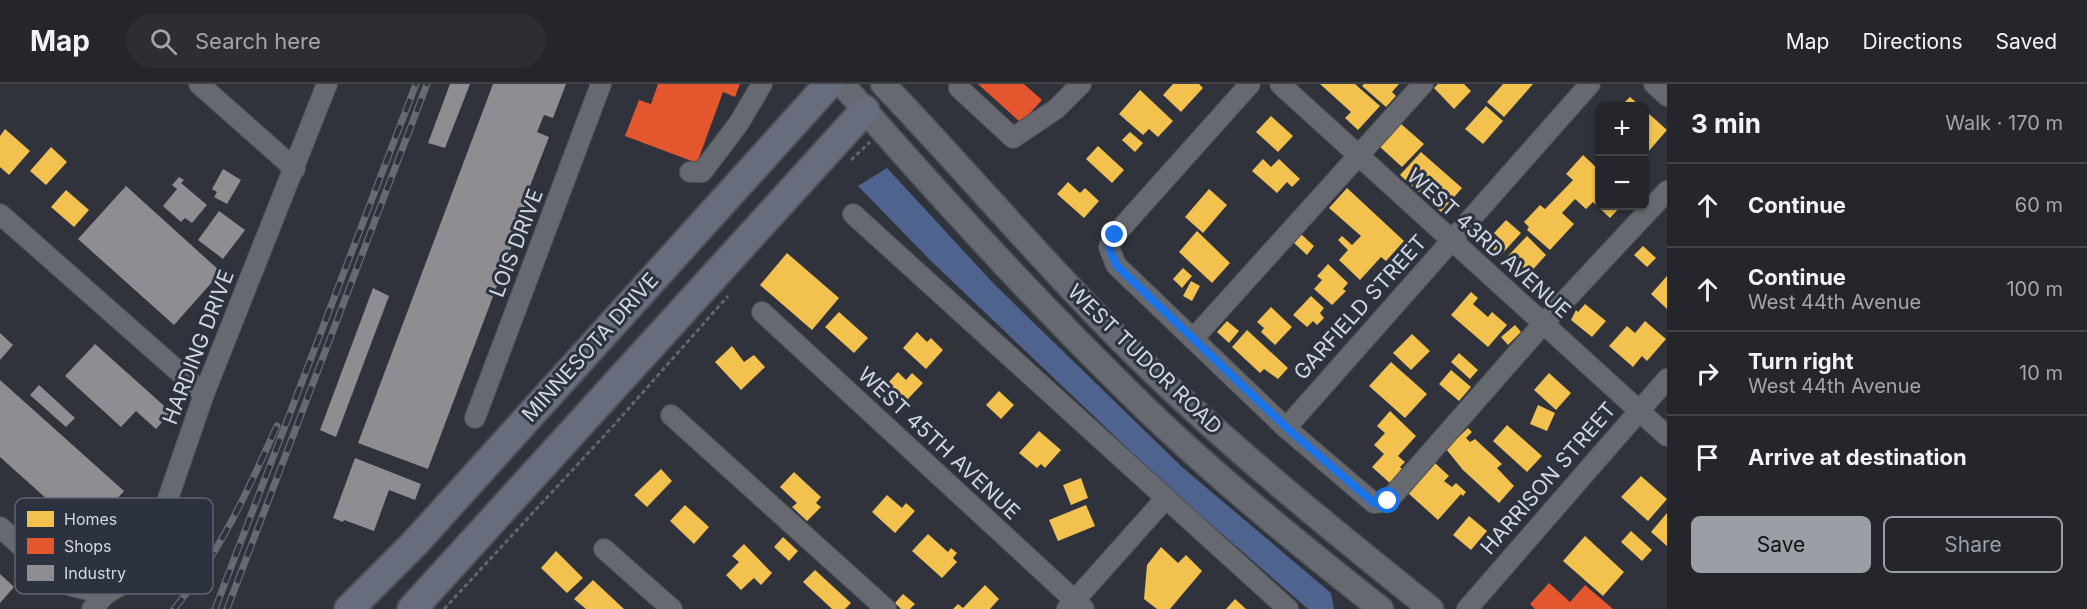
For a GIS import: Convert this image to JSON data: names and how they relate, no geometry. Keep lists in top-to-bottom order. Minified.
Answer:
{"streets":{"highway":["MINNESOTA DRIVE"],"main road":["WEST TUDOR ROAD"],"street":["LOIS DRIVE","WEST 43RD AVENUE","GARFIELD STREET","HARDING DRIVE","WEST 45TH AVENUE","HARRISON STREET"]},"crossings":[["WEST 43RD AVENUE","GARFIELD STREET"],["WEST 43RD AVENUE","HARRISON STREET"],["MINNESOTA DRIVE","WEST TUDOR ROAD"]],"legend":["Homes","Shops","Industry"],"page":{"header":"Map","search":"Search here","nav":["Map","Directions","Saved"],"heading":["3 min","Walk · 170 m"],"map_buttons":["+","−"],"list":[["Continue","60 m"],["Continue","West 44th Avenue","100 m"],["Turn right","West 44th Avenue","10 m"],"Arrive at destination"],"buttons":["Save","Share"]}}
